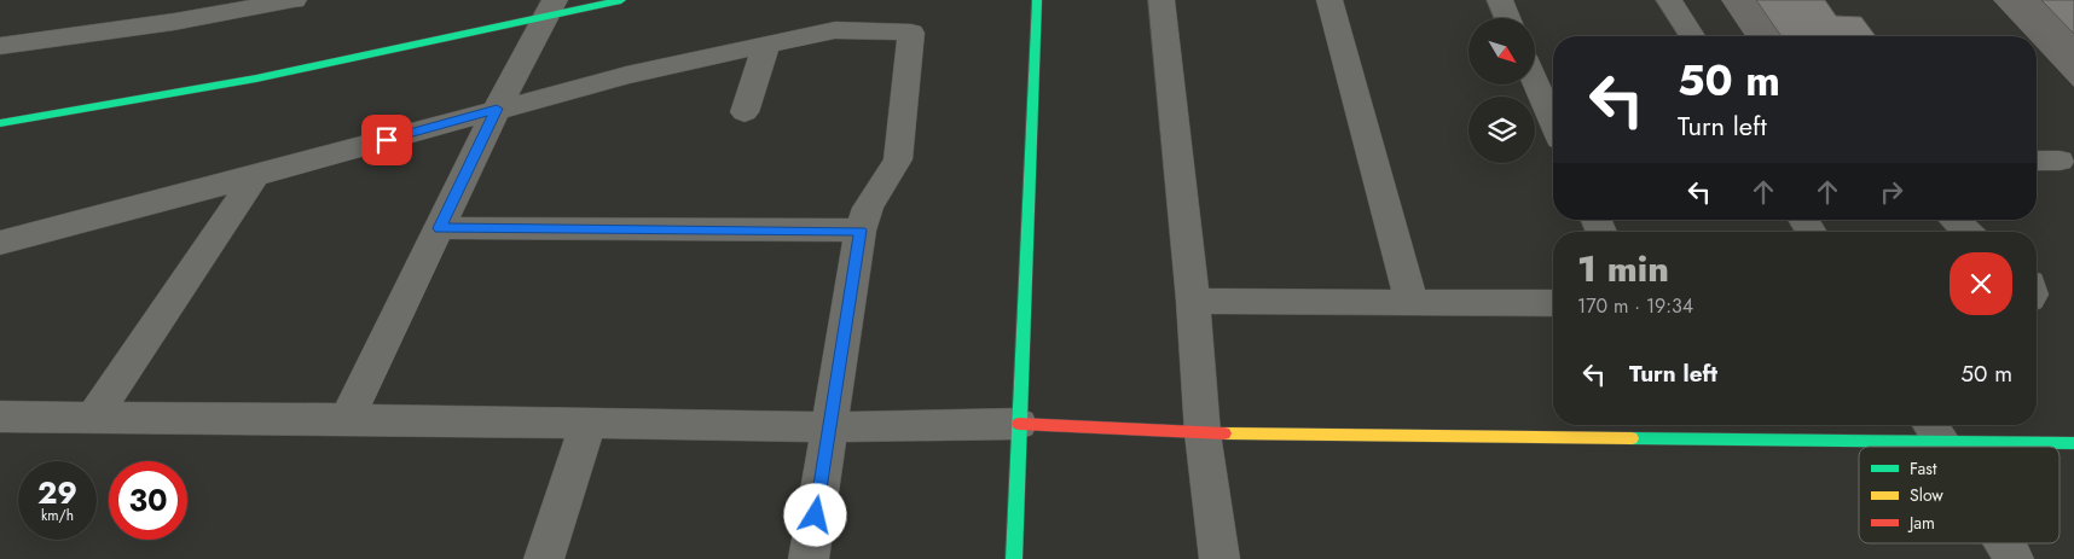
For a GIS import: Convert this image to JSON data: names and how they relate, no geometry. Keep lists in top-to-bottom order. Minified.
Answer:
{"legend":["Fast","Slow","Jam"],"north":"bottom right","page":{"turn":["50 m","Turn left"],"heading":["1 min","170 m · 19:34"],"list":[{"name":"Turn left","value":"50 m"}],"speed":"29 km/h","limit":"30"}}
